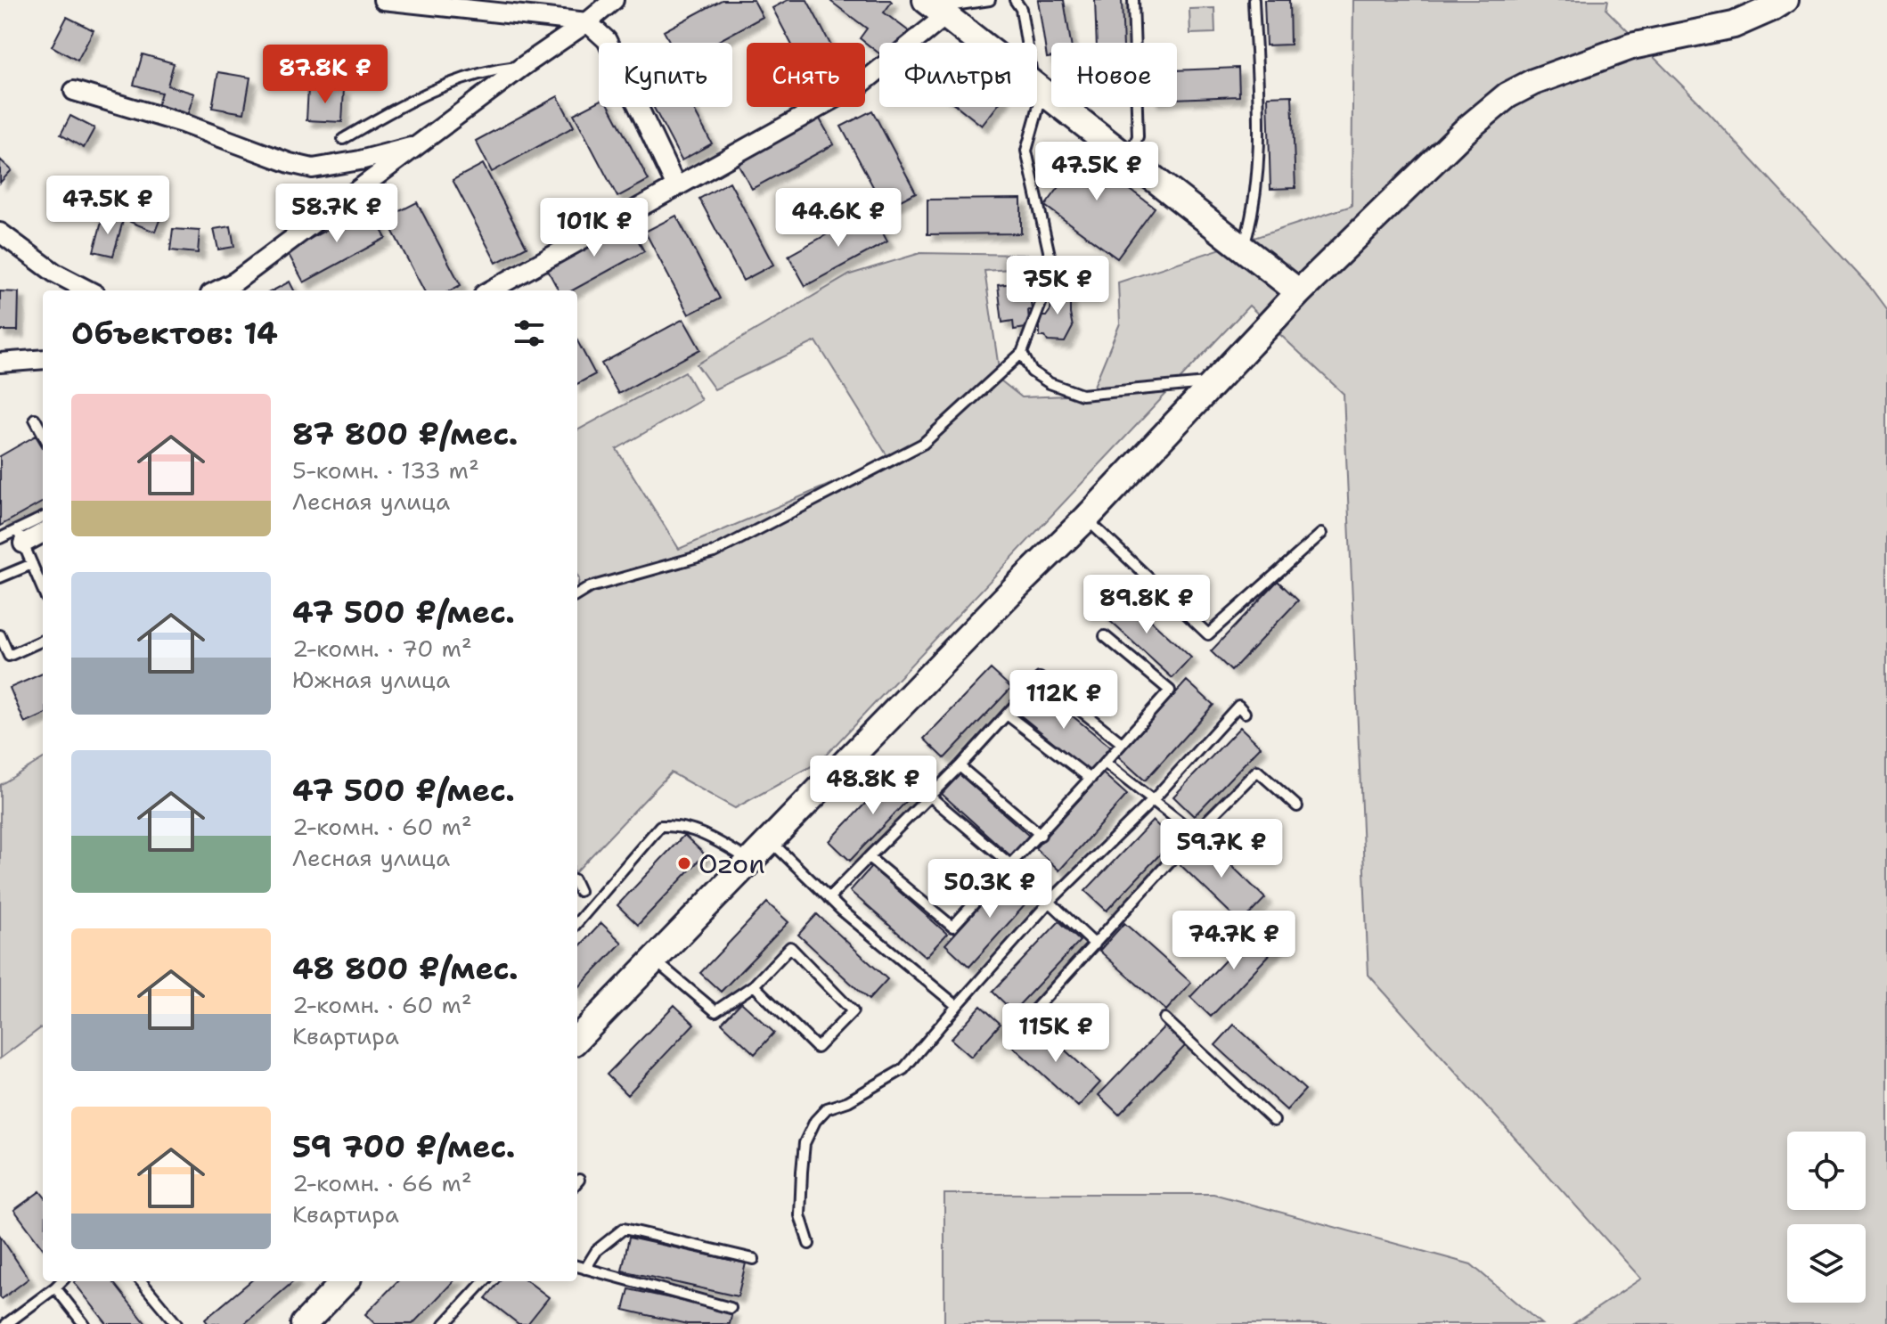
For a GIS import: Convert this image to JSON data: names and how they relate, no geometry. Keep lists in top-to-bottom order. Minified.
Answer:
{"places":["Ozon"],"page":{"chip":["Купить","Снять","Фильтры","Новое"],"price":["87.8K ₽","47.5K ₽","47.5K ₽","58.7K ₽","44.6K ₽","101K ₽","75K ₽","89.8K ₽","112K ₽","48.8K ₽","59.7K ₽","50.3K ₽","74.7K ₽","115K ₽"],"heading":"Объектов: 14","list":[{"name":"87 800 ₽/мес.","note":"5-комн. · 133 m² · Лесная улица"},{"name":"47 500 ₽/мес.","note":"2-комн. · 70 m² · Южная улица"},{"name":"47 500 ₽/мес.","note":"2-комн. · 60 m² · Лесная улица"},{"name":"48 800 ₽/мес.","note":"2-комн. · 60 m² · Квартира"},{"name":"59 700 ₽/мес.","note":"2-комн. · 66 m² · Квартира"}]}}
